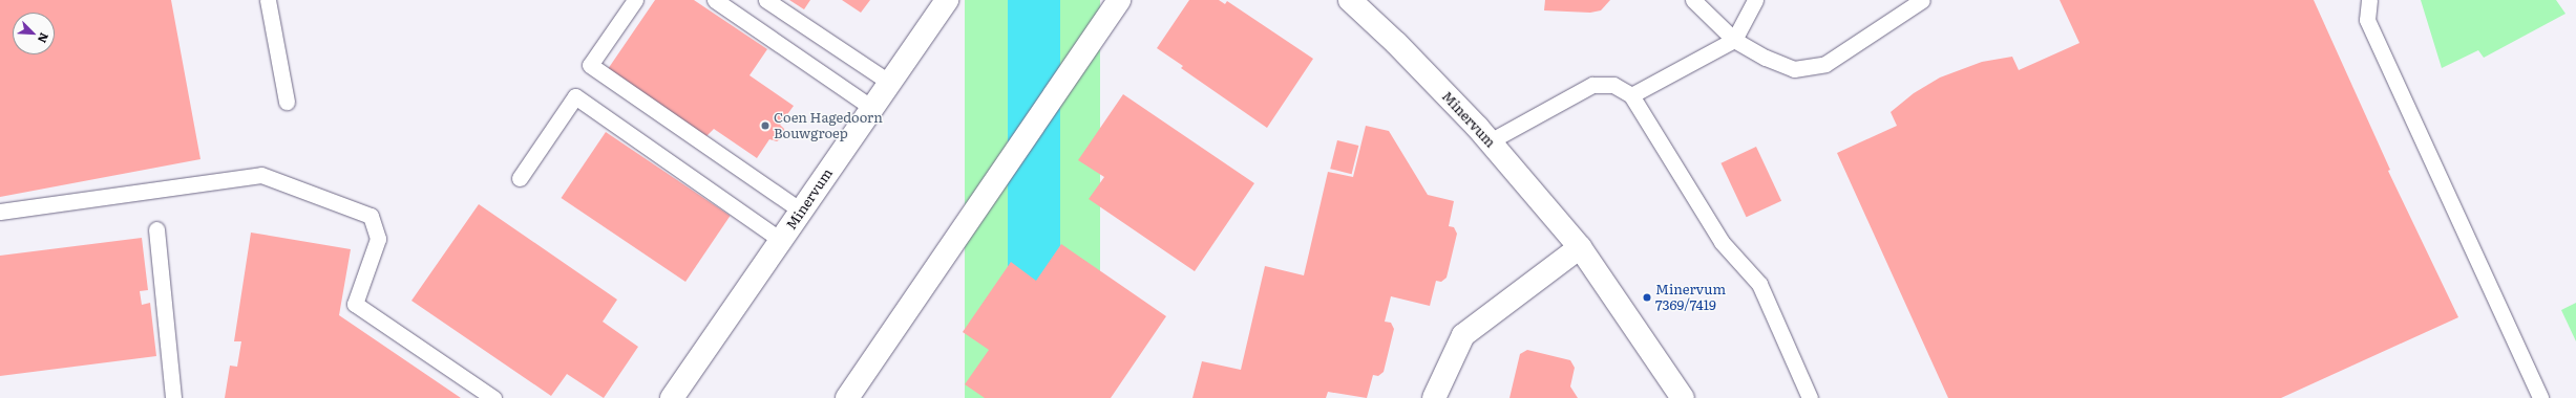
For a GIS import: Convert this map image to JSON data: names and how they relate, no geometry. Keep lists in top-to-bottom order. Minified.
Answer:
{"streets":{"street":["Minervum"]},"places":["Coen Hagedoorn Bouwgroep","Minervum 7369/7419"],"north":"bottom right"}
